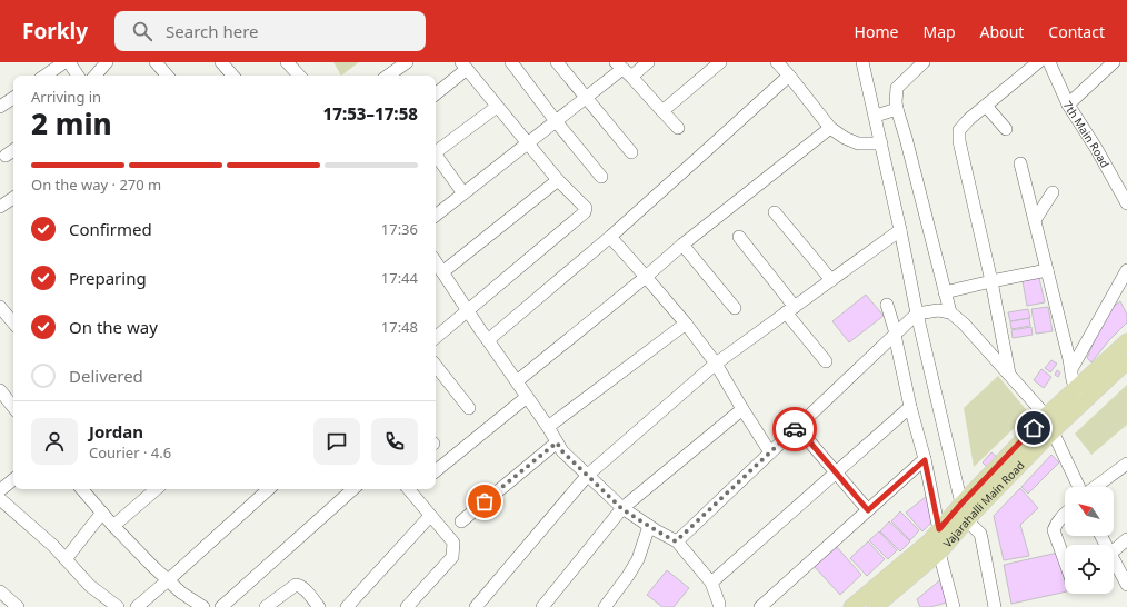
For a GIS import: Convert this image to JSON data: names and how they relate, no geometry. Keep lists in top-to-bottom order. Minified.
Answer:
{"streets":{"main road":["Vajarahalli Main Road"],"street":["7th Main Road"]},"north":"top left","page":{"header":"Forkly","search":"Search here","nav":["Home","Map","About","Contact"],"heading":["2 min","Arriving in","17:53–17:58"],"panel":["Jordan","Courier · 4.6"],"bar":"On the way · 270 m","list":[["Confirmed","17:36"],["Preparing","17:44"],["On the way","17:48"],"Delivered"]}}
